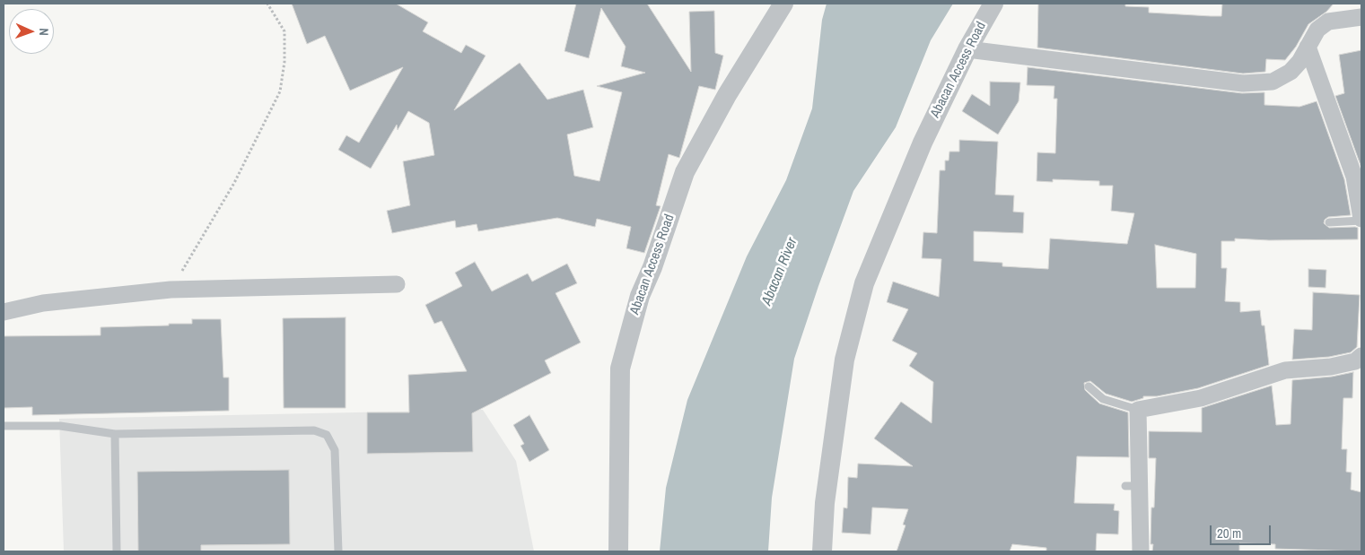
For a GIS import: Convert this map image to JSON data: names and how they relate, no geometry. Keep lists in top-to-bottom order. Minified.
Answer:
{"streets":{"street":["Abacan Access Road"]},"water":["Abacan River"],"scale_bar":"20 m","north":"right"}
